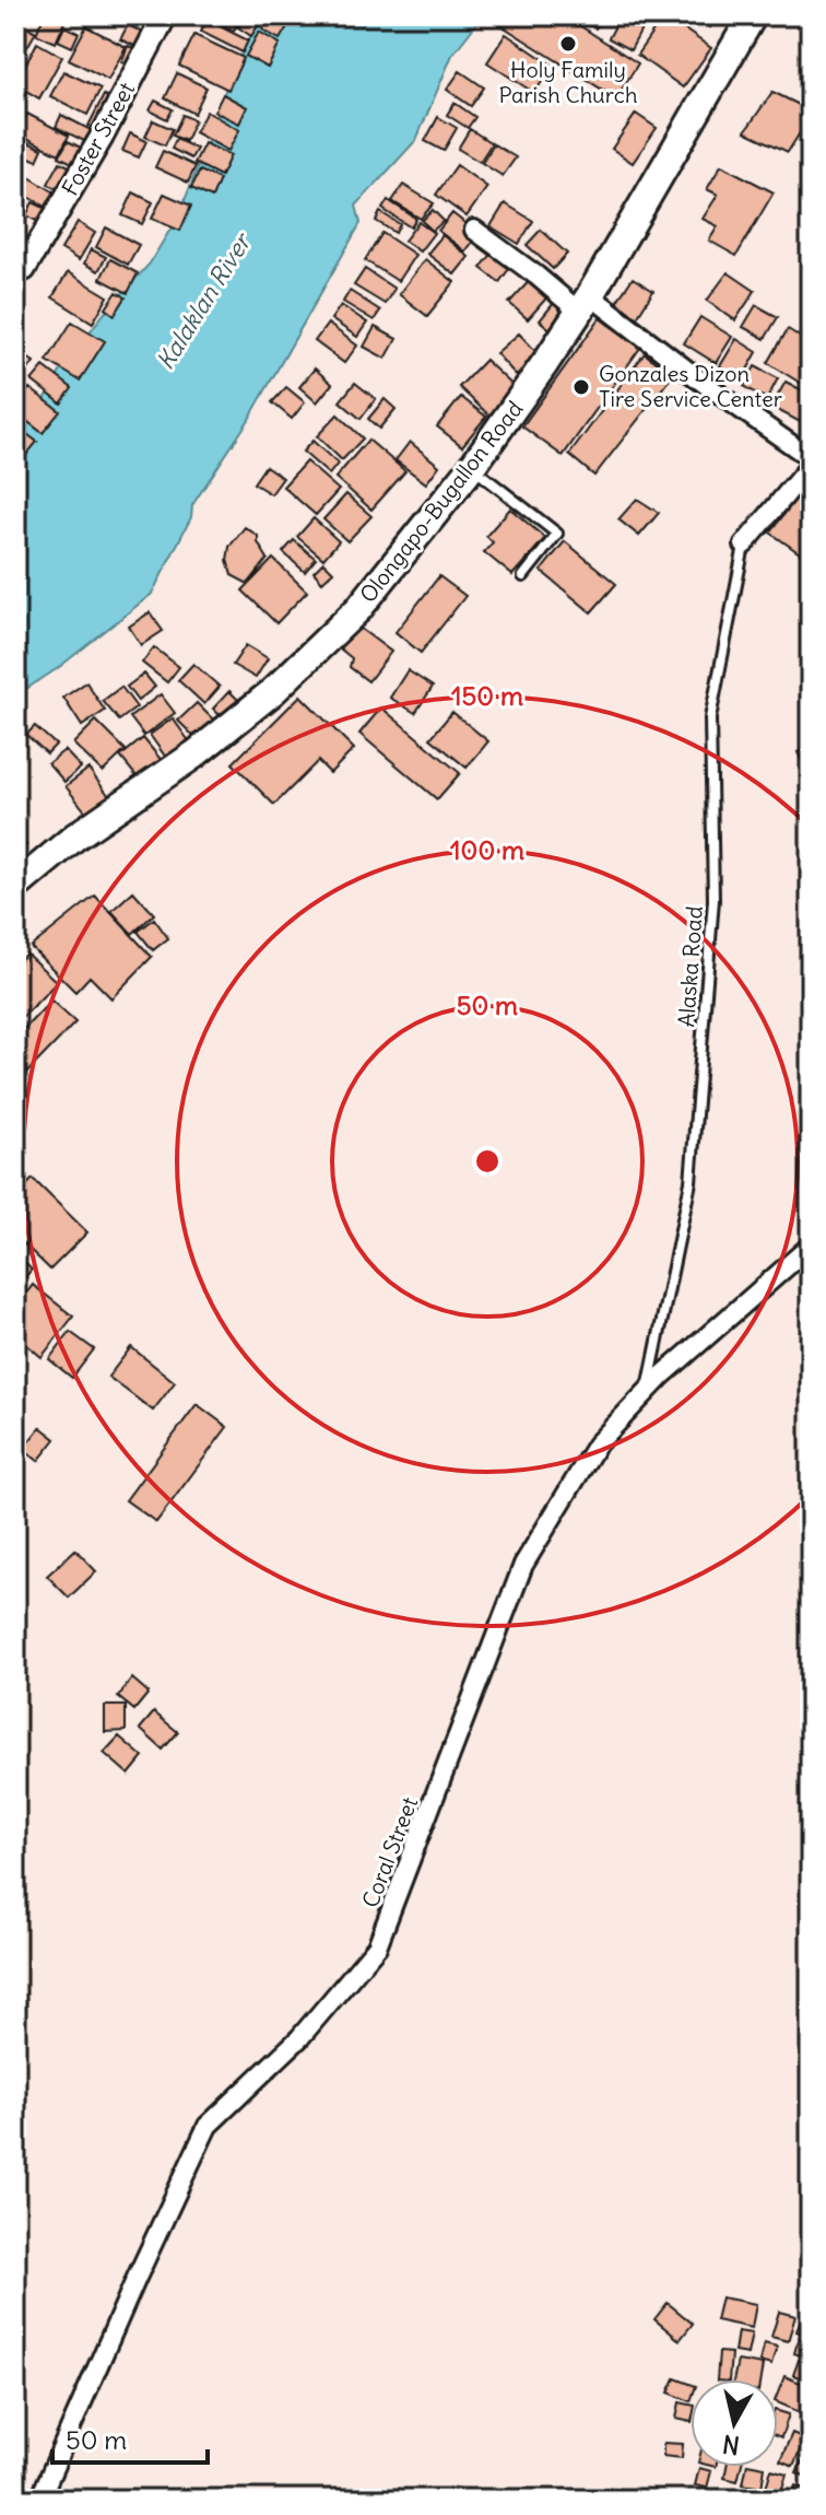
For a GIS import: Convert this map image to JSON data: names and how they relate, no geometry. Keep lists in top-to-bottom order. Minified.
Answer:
{"streets":{"main road":["Olongapo-Bugallon Road"],"street":["Foster Street","Coral Street"],"lane":["Alaska Road"]},"crossings":[["Alaska Road","Coral Street"]],"water":["Kalaklan River"],"places":["Holy Family Parish Church","Gonzales Dizon Tire Service Center"],"scale_bar":"50 m","north":"bottom","rings":["150 m","100 m","50 m"]}
